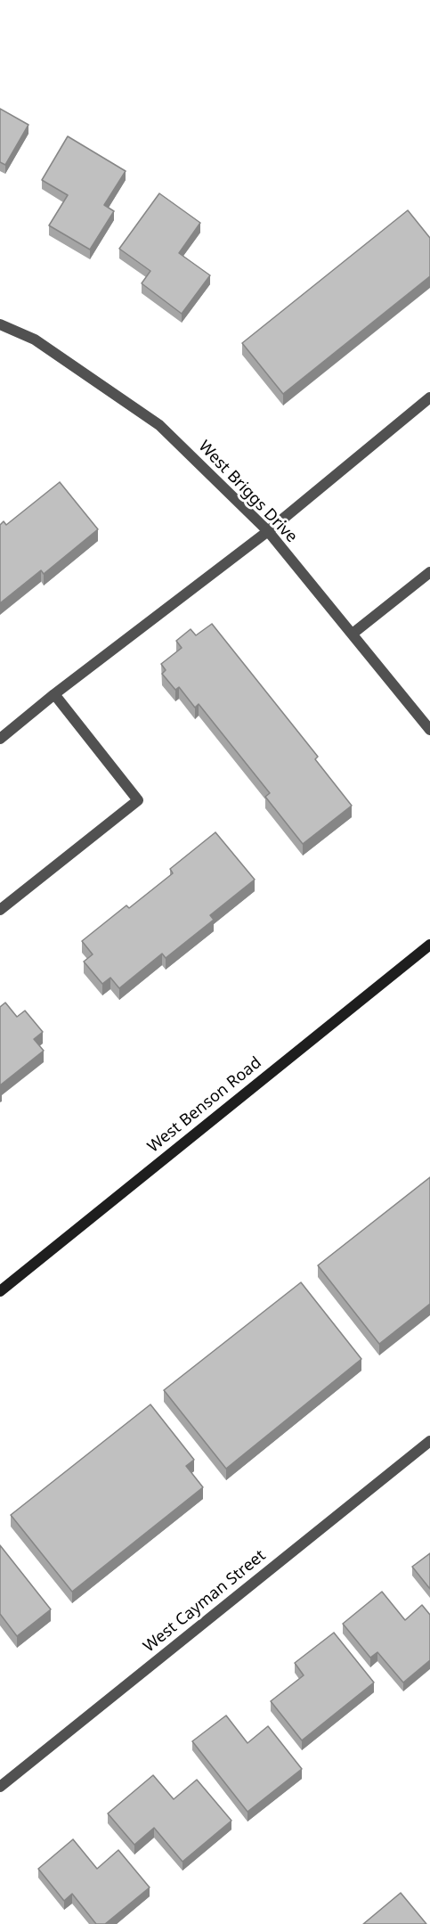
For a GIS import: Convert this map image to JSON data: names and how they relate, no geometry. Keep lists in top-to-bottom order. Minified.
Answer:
{"streets":{"main road":["West Benson Road"],"street":["West Briggs Drive","West Cayman Street"]}}
